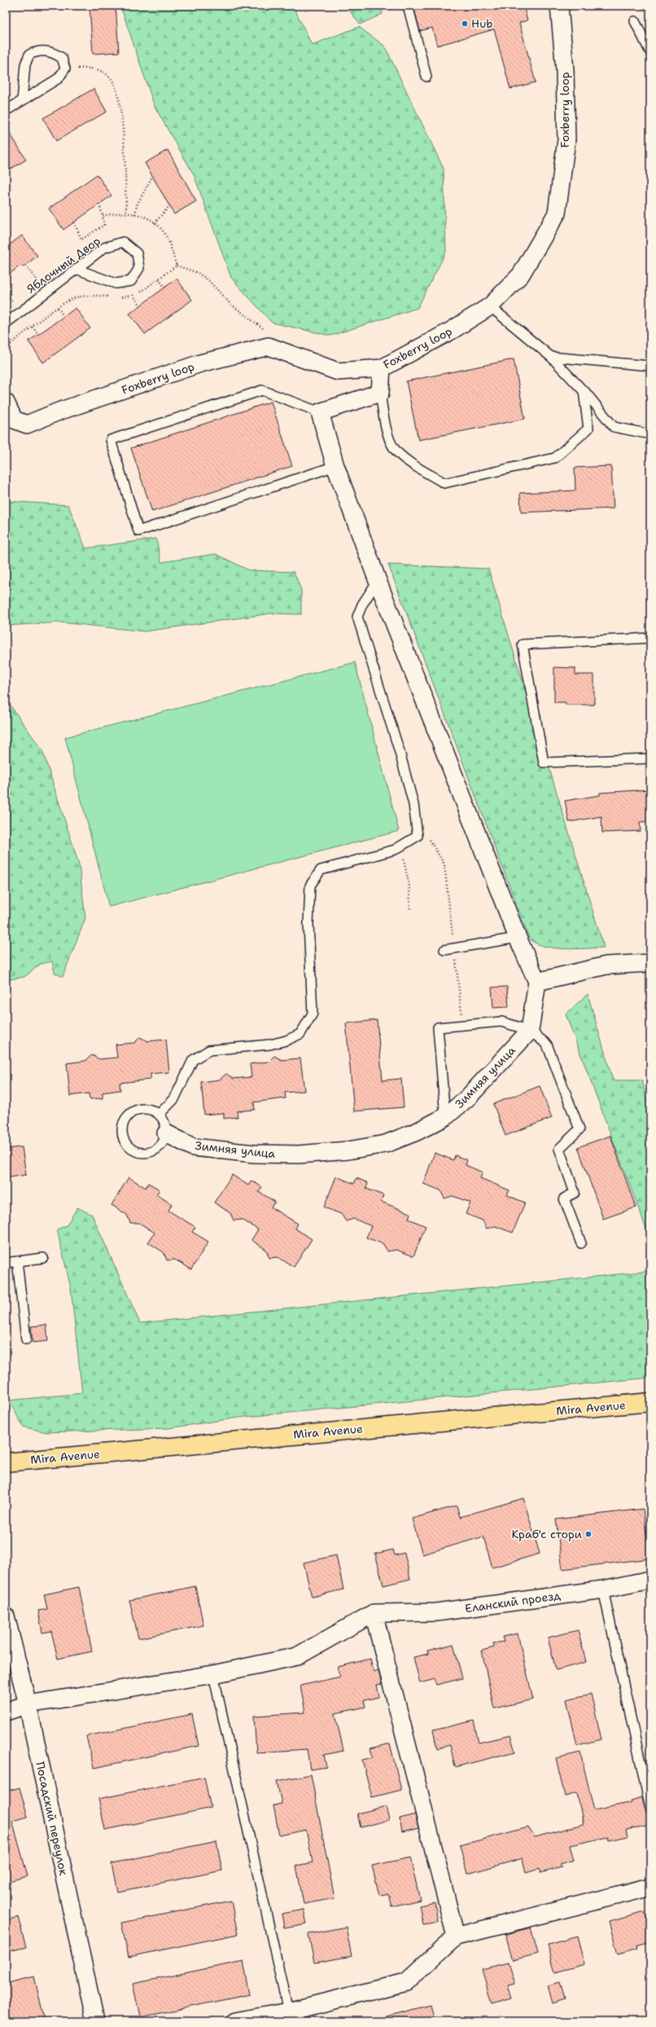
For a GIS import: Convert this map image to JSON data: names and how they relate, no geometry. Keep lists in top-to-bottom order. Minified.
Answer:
{"streets":{"main road":["Mira Avenue"],"street":["Foxberry loop","Зимняя улица","Еланский проезд","Посадский переулок"],"lane":["Яблочный Двор"]},"places":["Hub","Краб'с стори"]}
